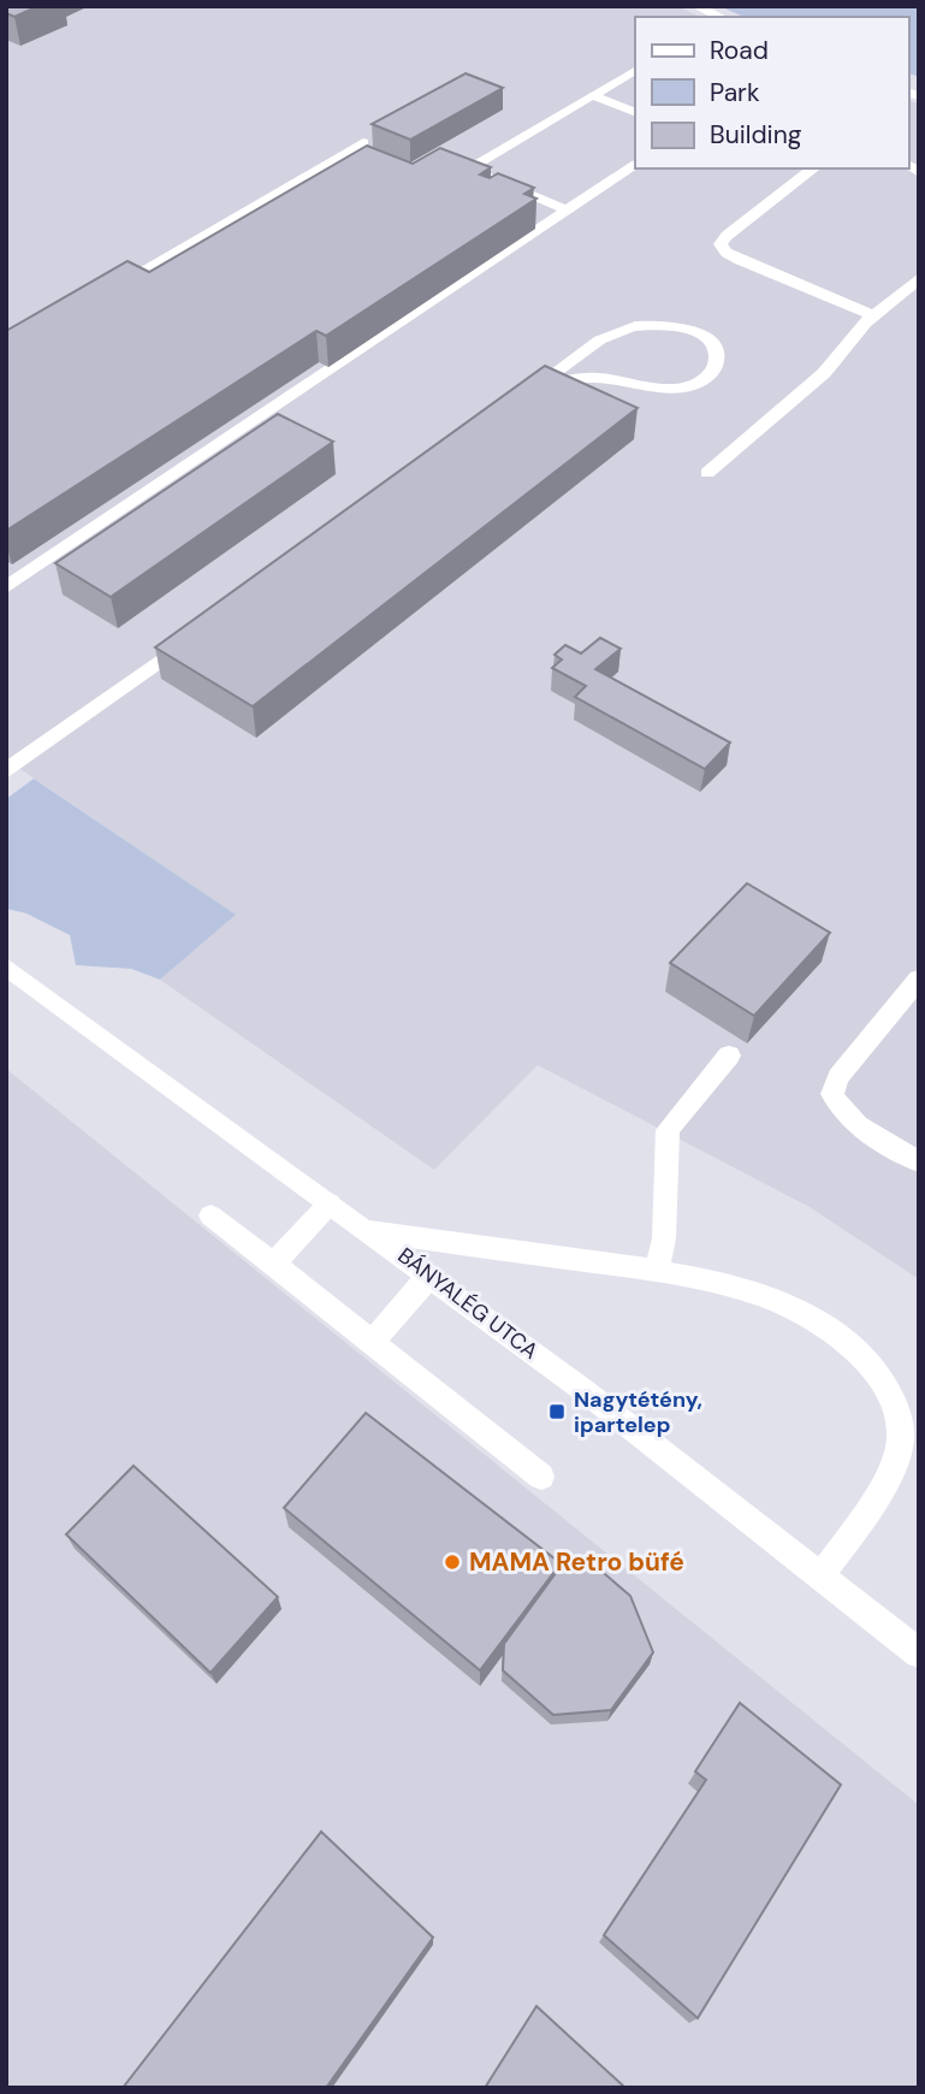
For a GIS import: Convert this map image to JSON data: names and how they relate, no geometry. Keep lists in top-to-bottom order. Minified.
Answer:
{"streets":{"street":["BÁNYALÉG UTCA"]},"places":{"transit":["Nagytétény, ipartelep"],"other":["MAMA Retro büfé"]},"legend":["Road","Park","Building"]}
